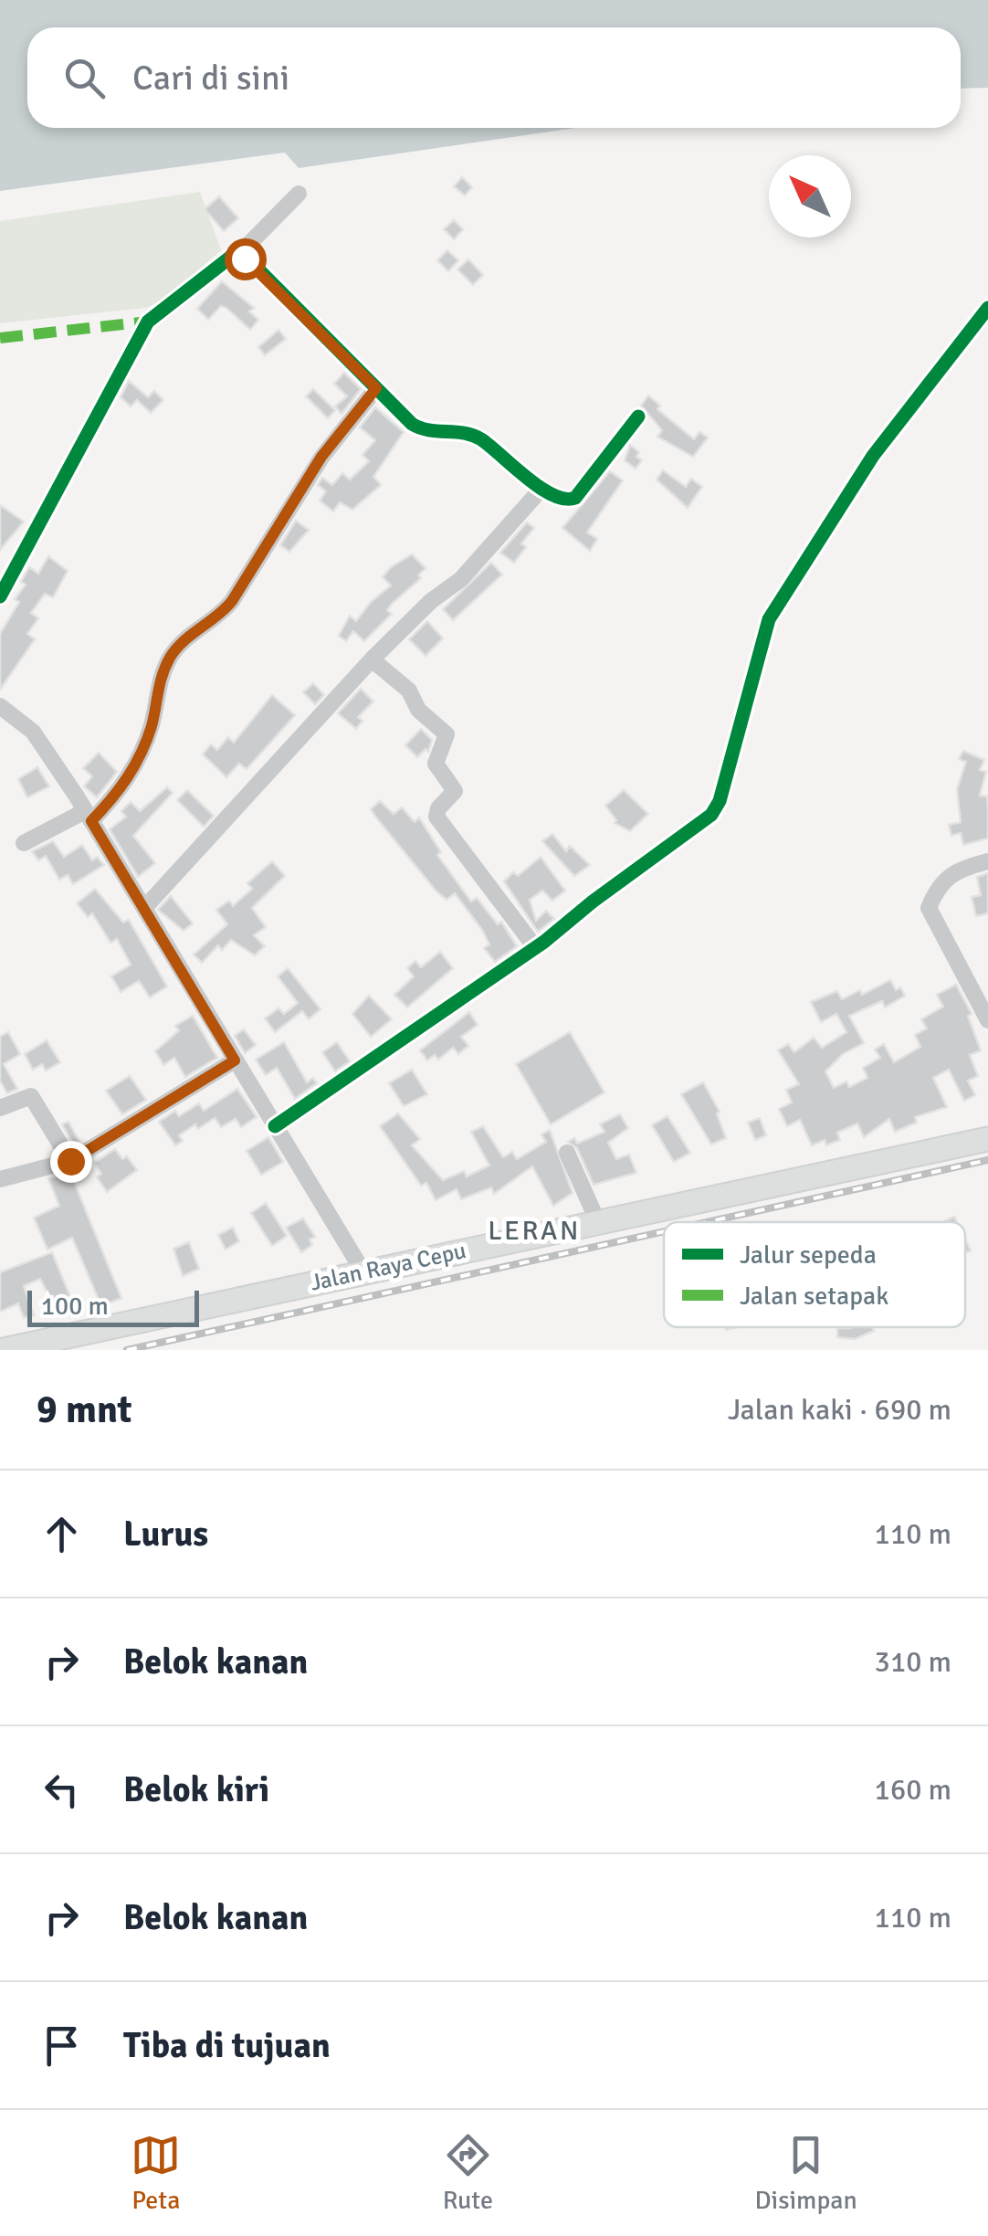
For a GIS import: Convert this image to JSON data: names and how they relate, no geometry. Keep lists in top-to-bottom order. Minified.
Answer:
{"streets":{"highway":["Jalan Raya Cepu"]},"districts":["LERAN"],"legend":["Jalur sepeda","Jalan setapak"],"scale_bar":"100 m","north":"top left","page":{"search":"Cari di sini","scale":"100 m","heading":["9 mnt","Jalan kaki · 690 m"],"list":[["Lurus","110 m"],["Belok kanan","310 m"],["Belok kiri","160 m"],["Belok kanan","110 m"],"Tiba di tujuan"],"nav":["Peta","Rute","Disimpan"]}}
